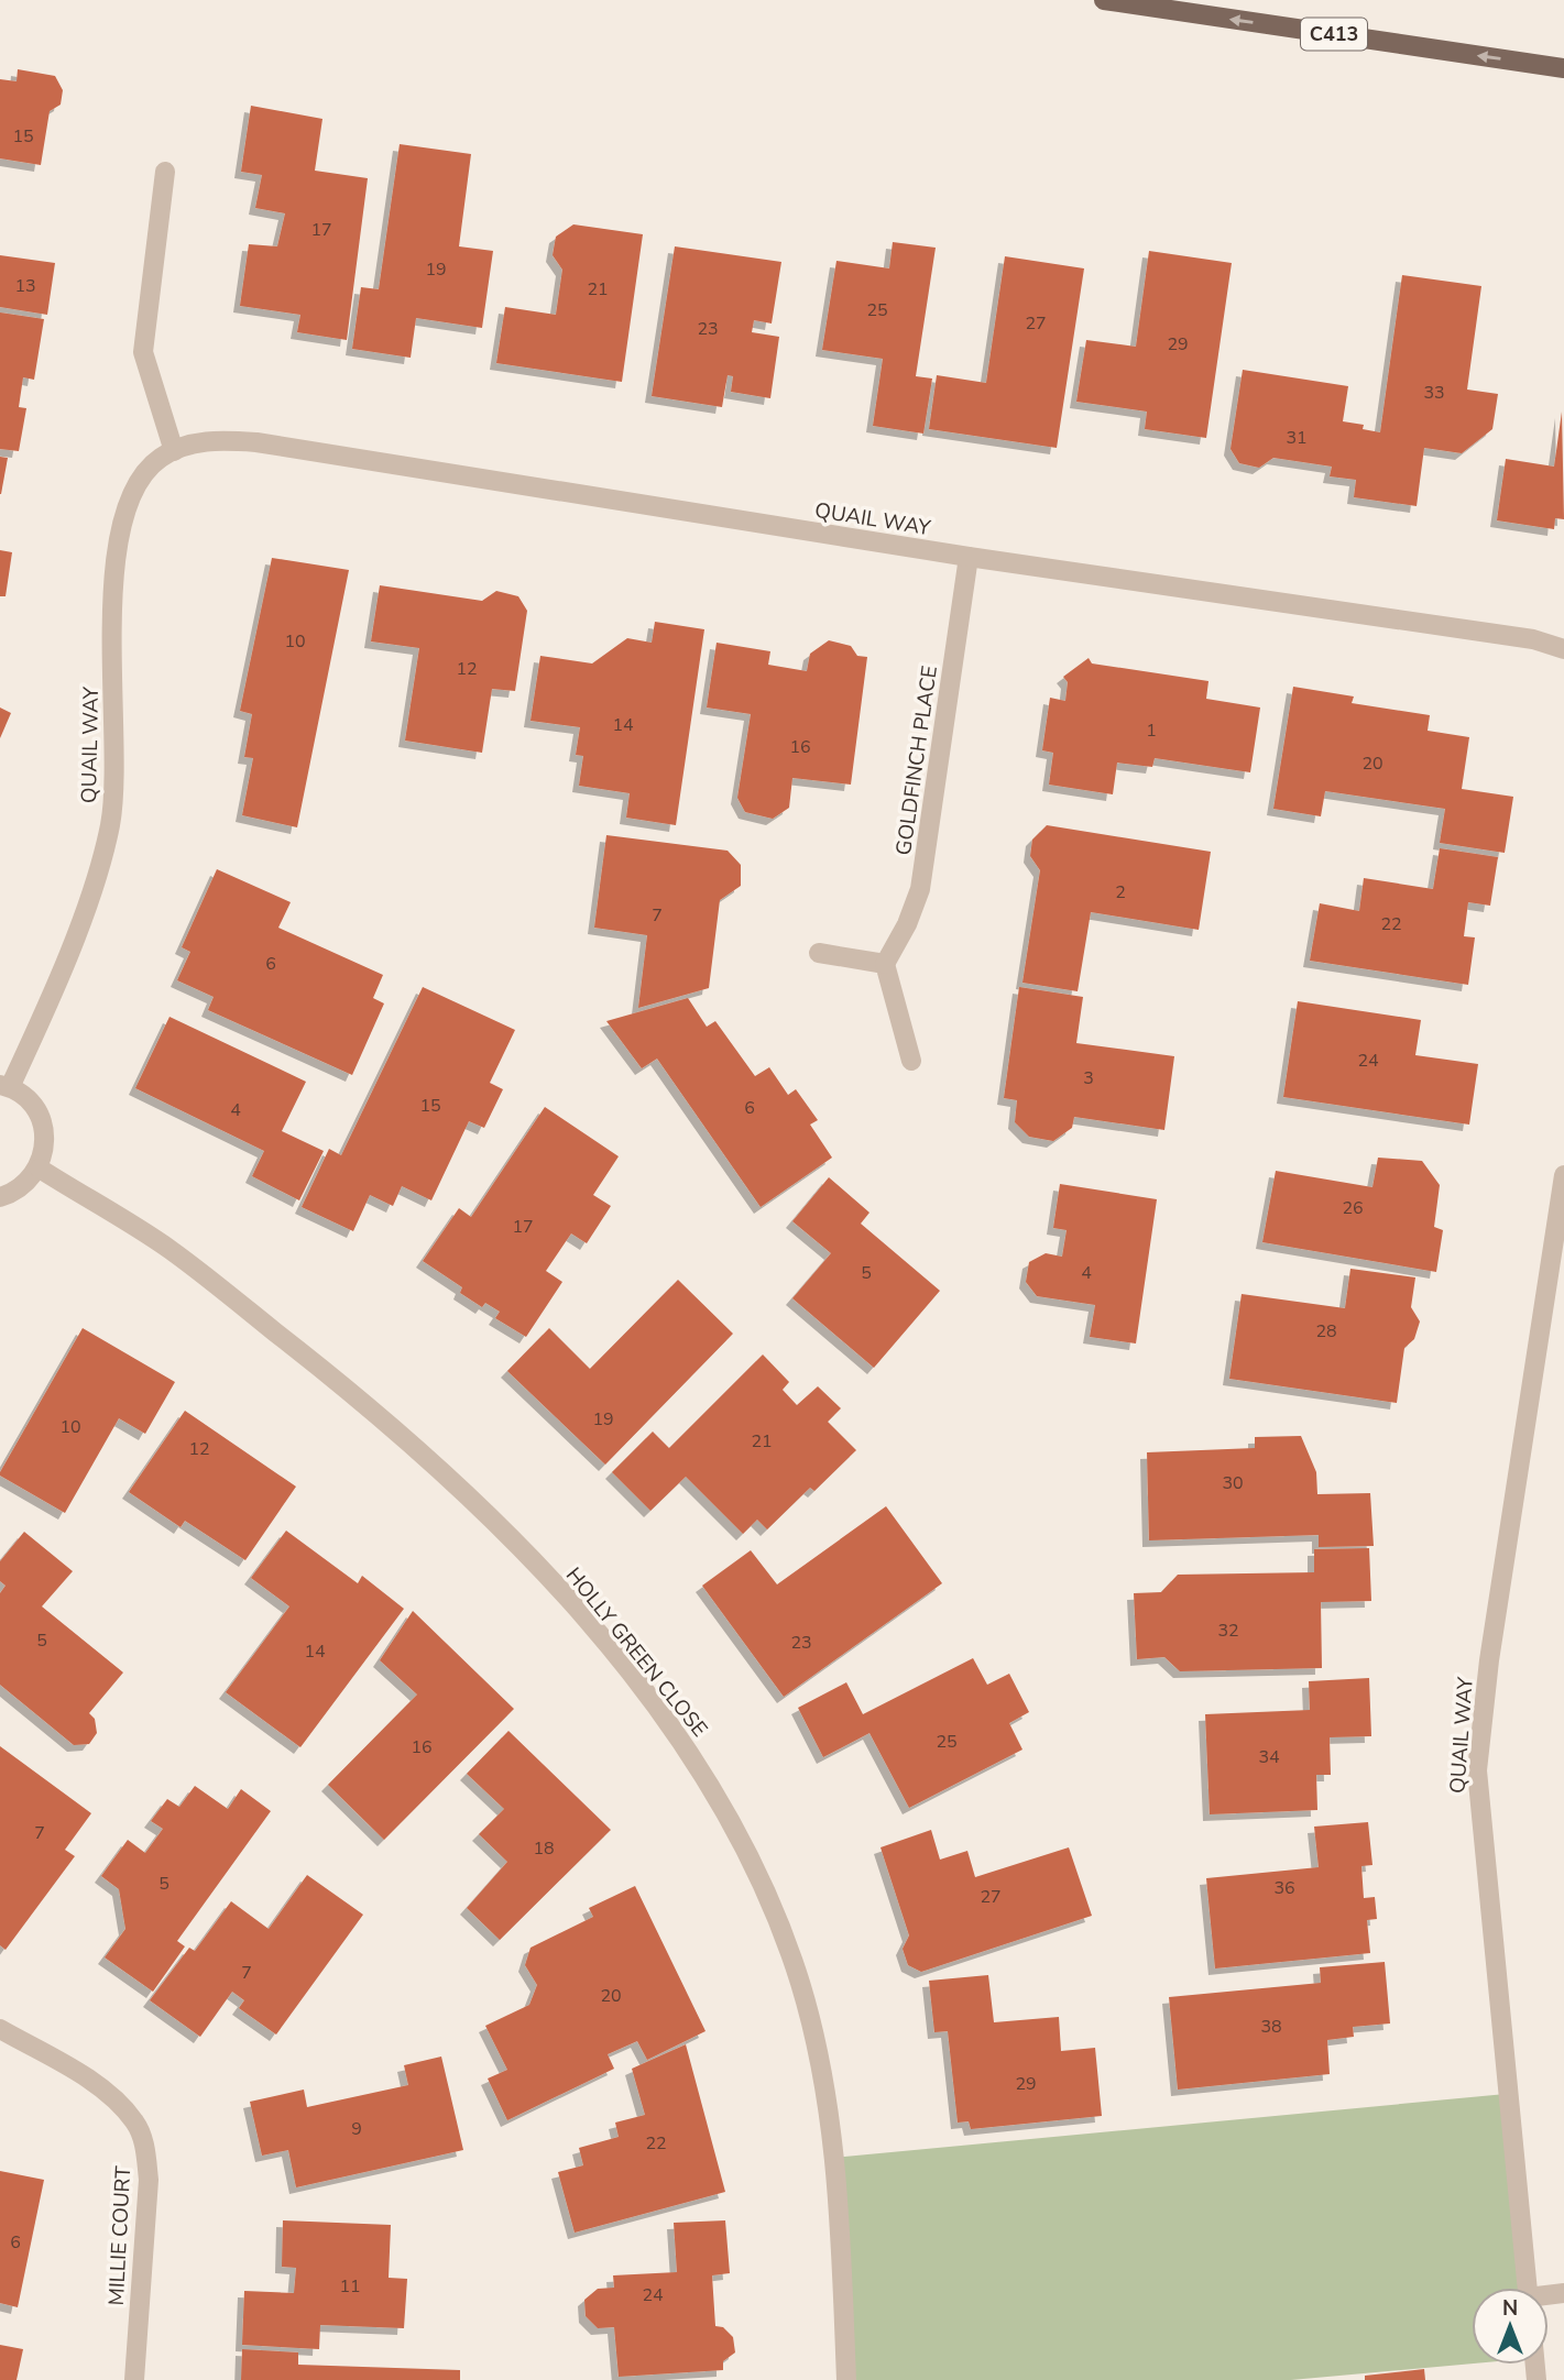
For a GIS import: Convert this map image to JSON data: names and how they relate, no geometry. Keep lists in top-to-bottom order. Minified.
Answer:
{"streets":{"main road":["C413"],"street":["QUAIL WAY","GOLDFINCH PLACE","HOLLY GREEN CLOSE","MILLIE COURT"]},"crossings":[["QUAIL WAY","GOLDFINCH PLACE"]],"house_numbers":["15","17","19","13","21","25","27","23","29","33","31","10","12","14","1","16","20","2","7","22","6","24","3","15","6","4","26","17","5","4","28","19","10","21","12","30","32","5","23","14","25","16","34","7","18","5","36","27","7","20","38","29","9","22","6","11","24"],"north":"top"}
